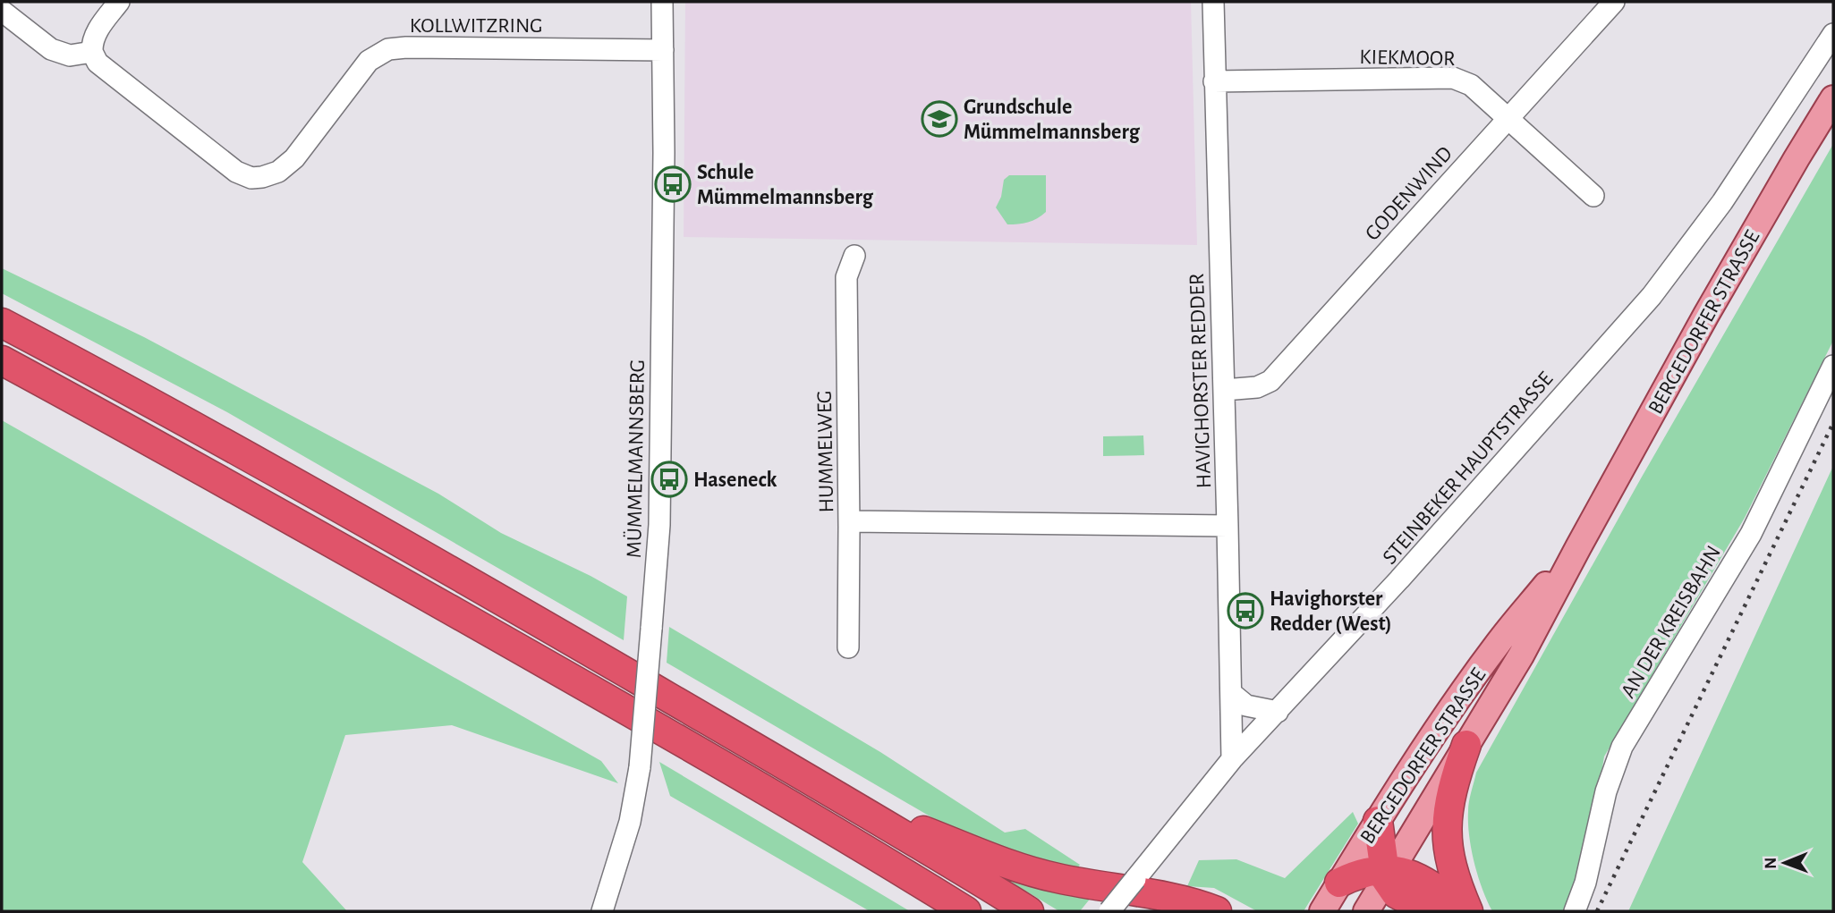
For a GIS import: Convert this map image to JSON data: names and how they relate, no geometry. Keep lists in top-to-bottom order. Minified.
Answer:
{"streets":{"main road":["BERGEDORFER STRASSE"],"street":["KOLLWITZRING","KIEKMOOR","GODENWIND","HAVIGHORSTER REDDER","HUMMELWEG","MÜMMELMANNSBERG","STEINBEKER HAUPTSTRASSE","AN DER KREISBAHN"]},"crossings":[["KOLLWITZRING","MÜMMELMANNSBERG"],["KIEKMOOR","GODENWIND"],["KIEKMOOR","HAVIGHORSTER REDDER"],["GODENWIND","HAVIGHORSTER REDDER"],["HAVIGHORSTER REDDER","STEINBEKER HAUPTSTRASSE"]],"places":{"school or university":["Grundschule Mümmelmannsberg"],"bus stop":["Schule Mümmelmannsberg","Haseneck","Havighorster Redder (West)"]},"north":"left"}
